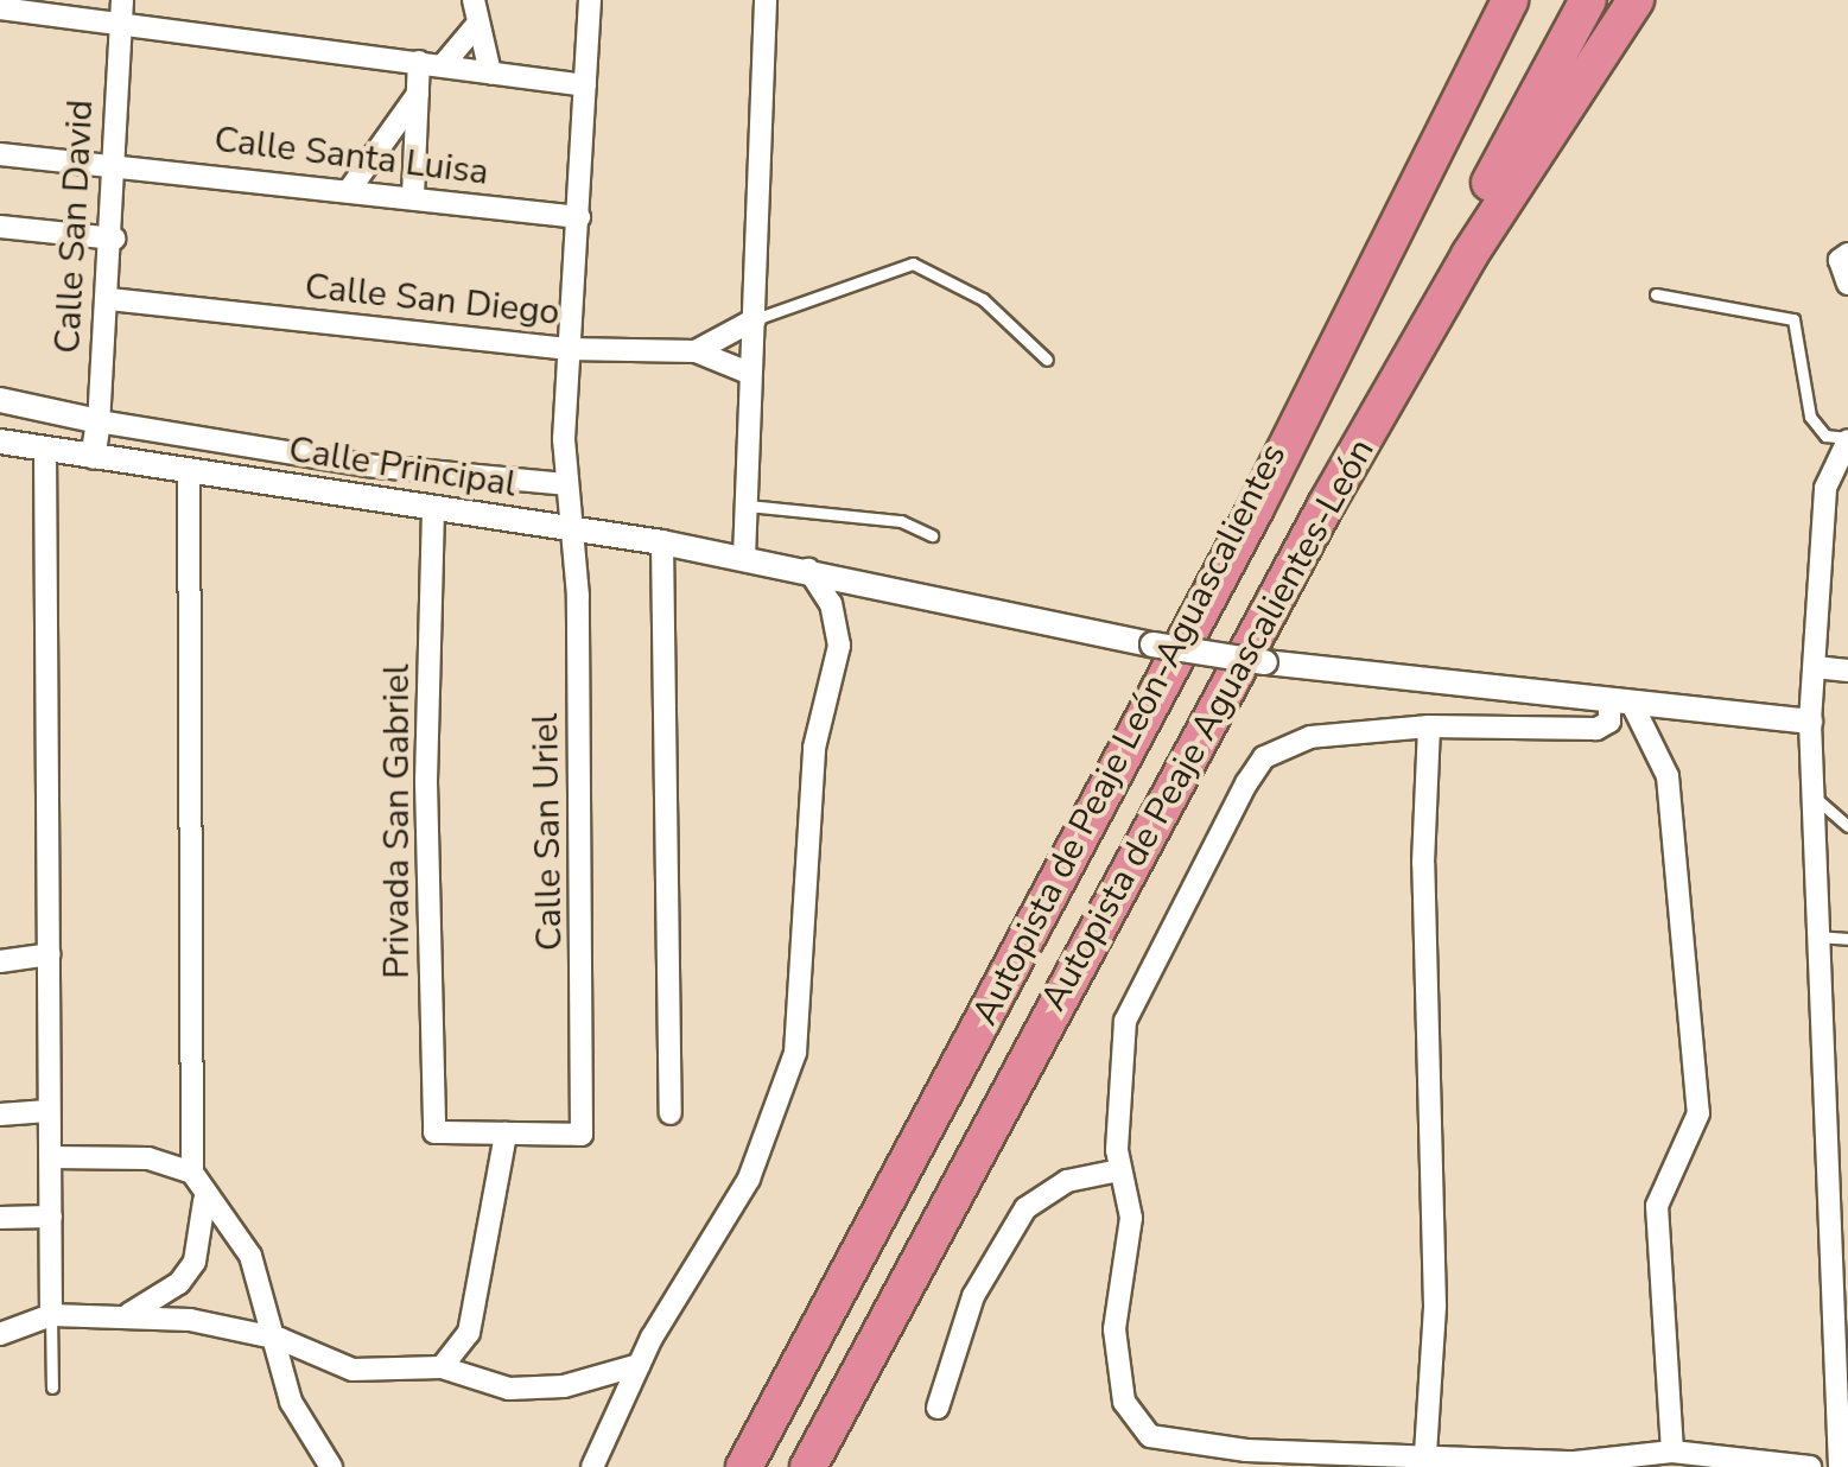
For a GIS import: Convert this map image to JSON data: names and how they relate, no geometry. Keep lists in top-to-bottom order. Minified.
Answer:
{"streets":{"highway":["Autopista de Peaje Aguascalientes-León","Autopista de Peaje León-Aguascalientes"],"street":["Calle Santa Luisa","Calle San David","Calle San Diego","Calle Principal","Privada San Gabriel","Calle San Uriel"]},"crossings":[["Calle Santa Luisa","Calle San David"],["Calle Santa Luisa","Calle San Uriel"],["Calle San David","Calle San Diego"],["Calle San David","Calle Principal"],["Calle San Diego","Calle San Uriel"],["Calle Principal","Privada San Gabriel"],["Calle Principal","Calle San Uriel"],["Privada San Gabriel","Calle San Uriel"]]}
